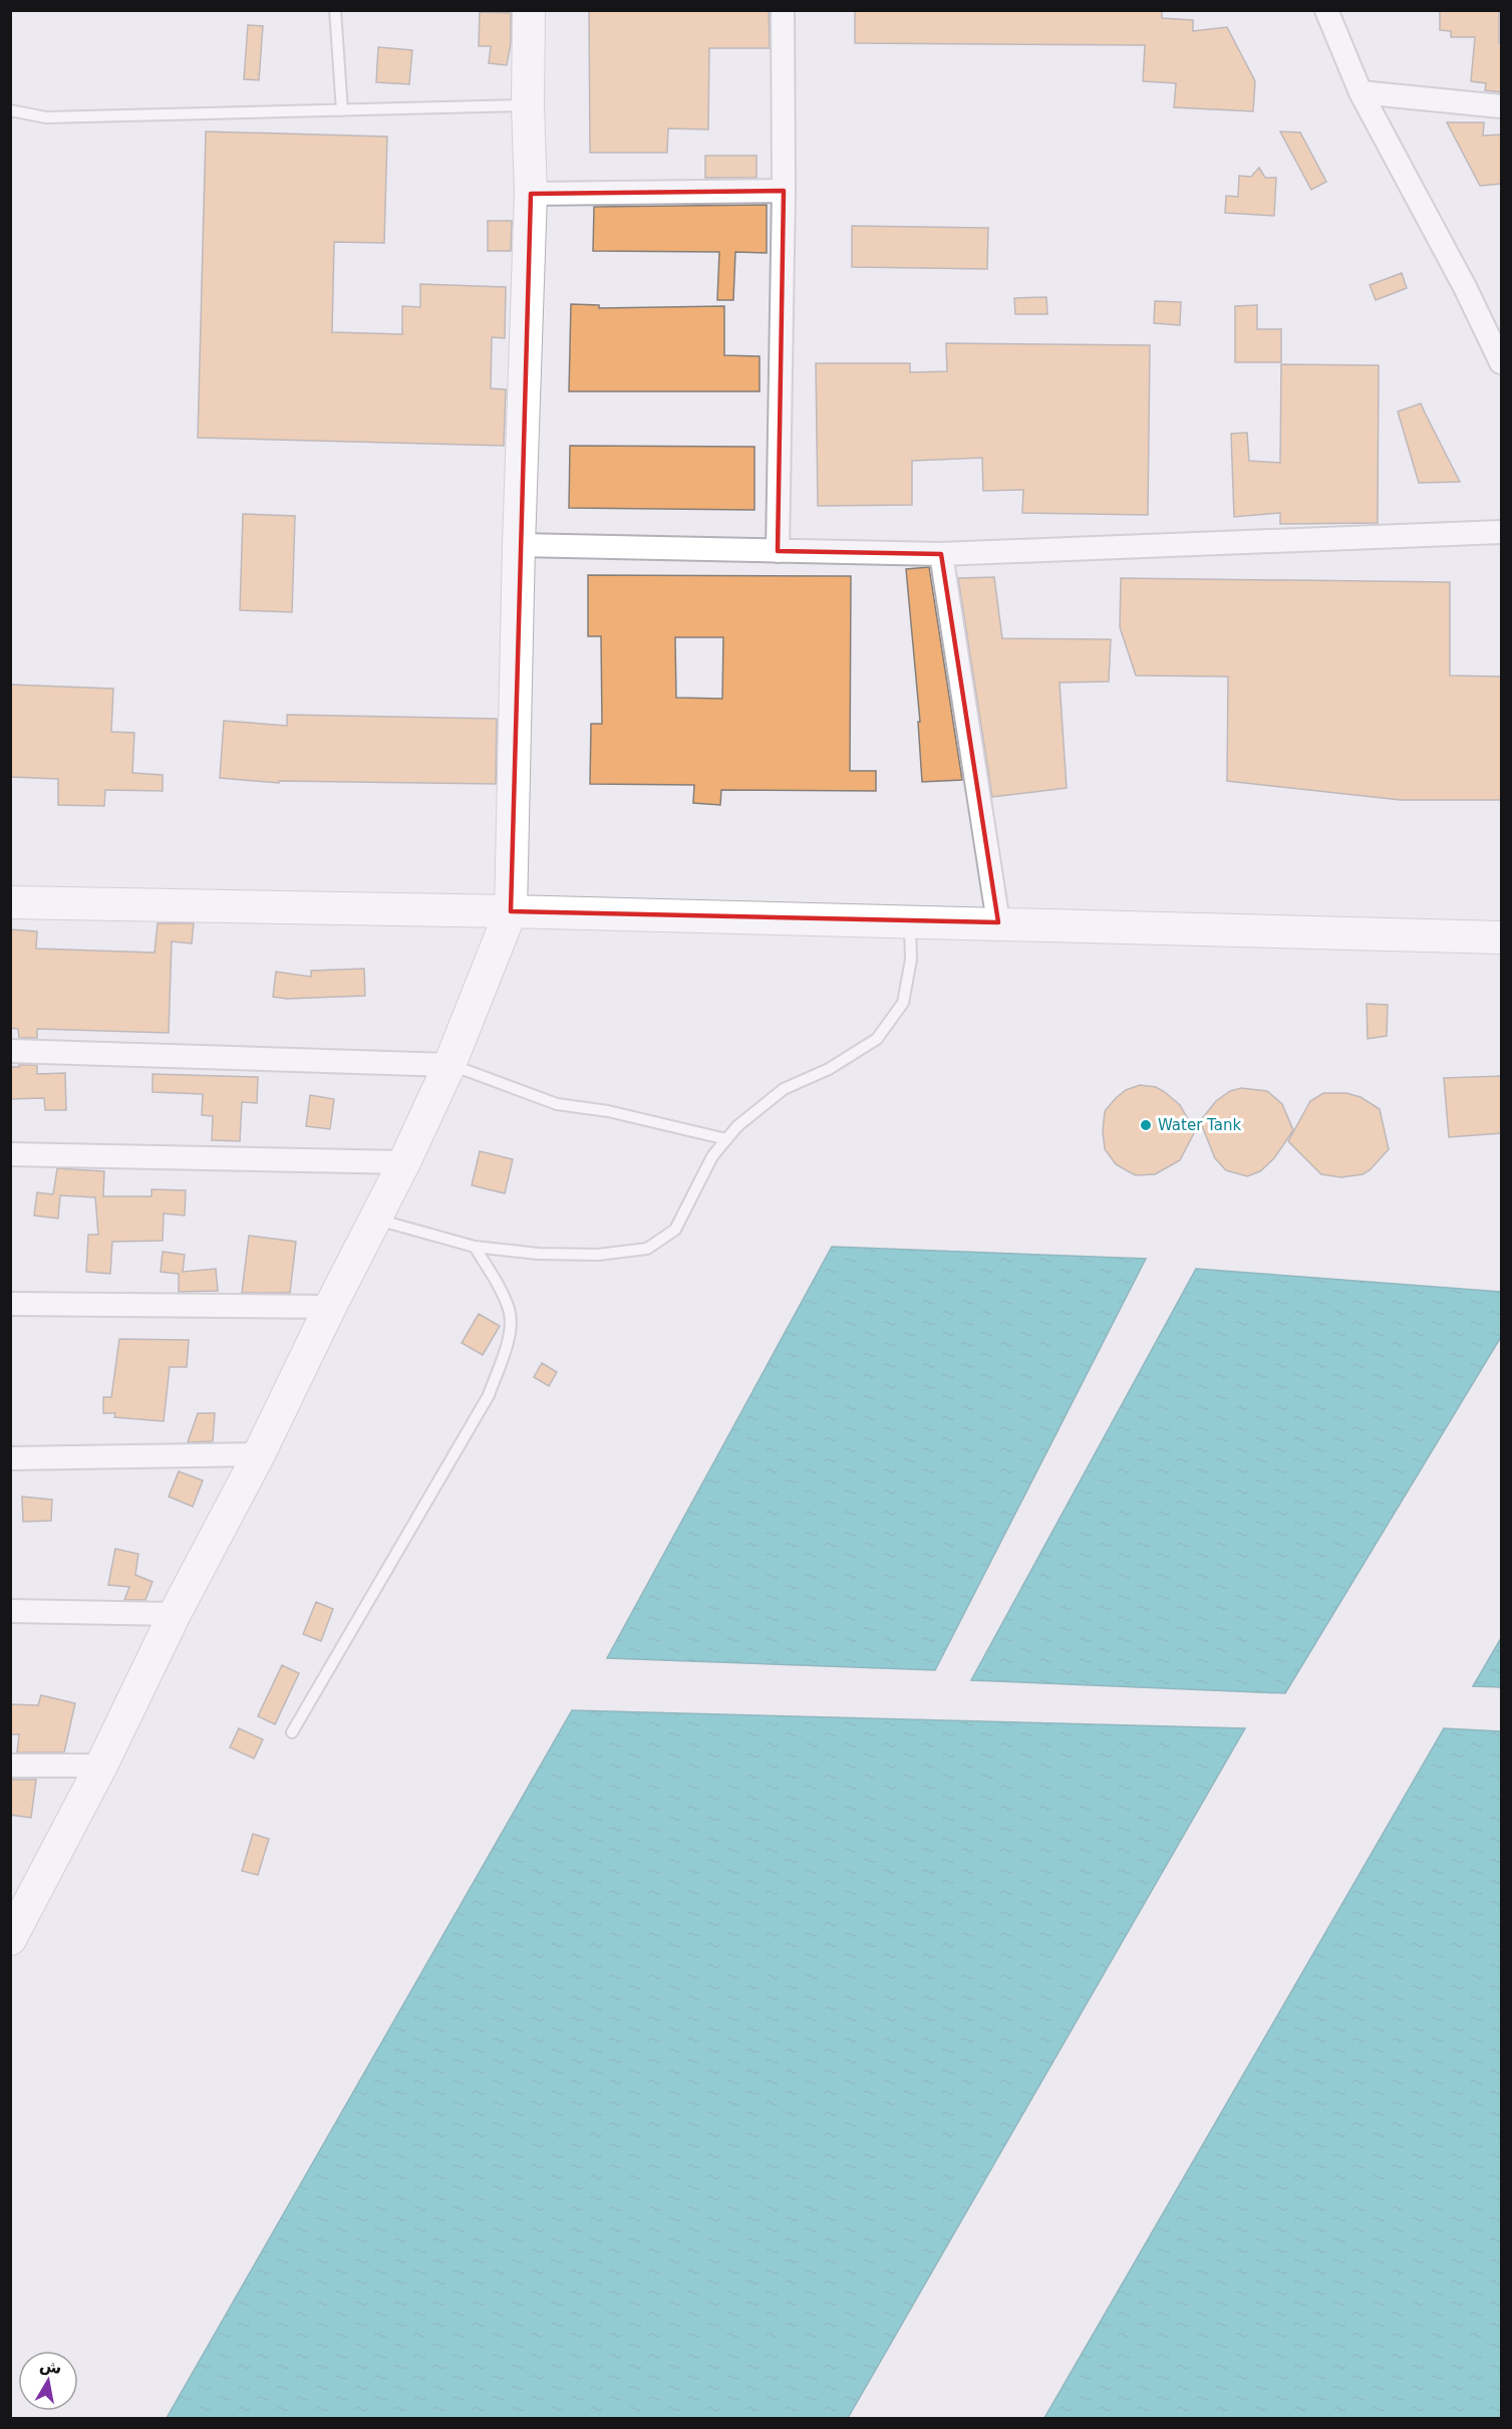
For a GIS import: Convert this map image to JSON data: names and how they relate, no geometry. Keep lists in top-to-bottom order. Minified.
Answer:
{"places":["Water Tank"],"north":"top"}
